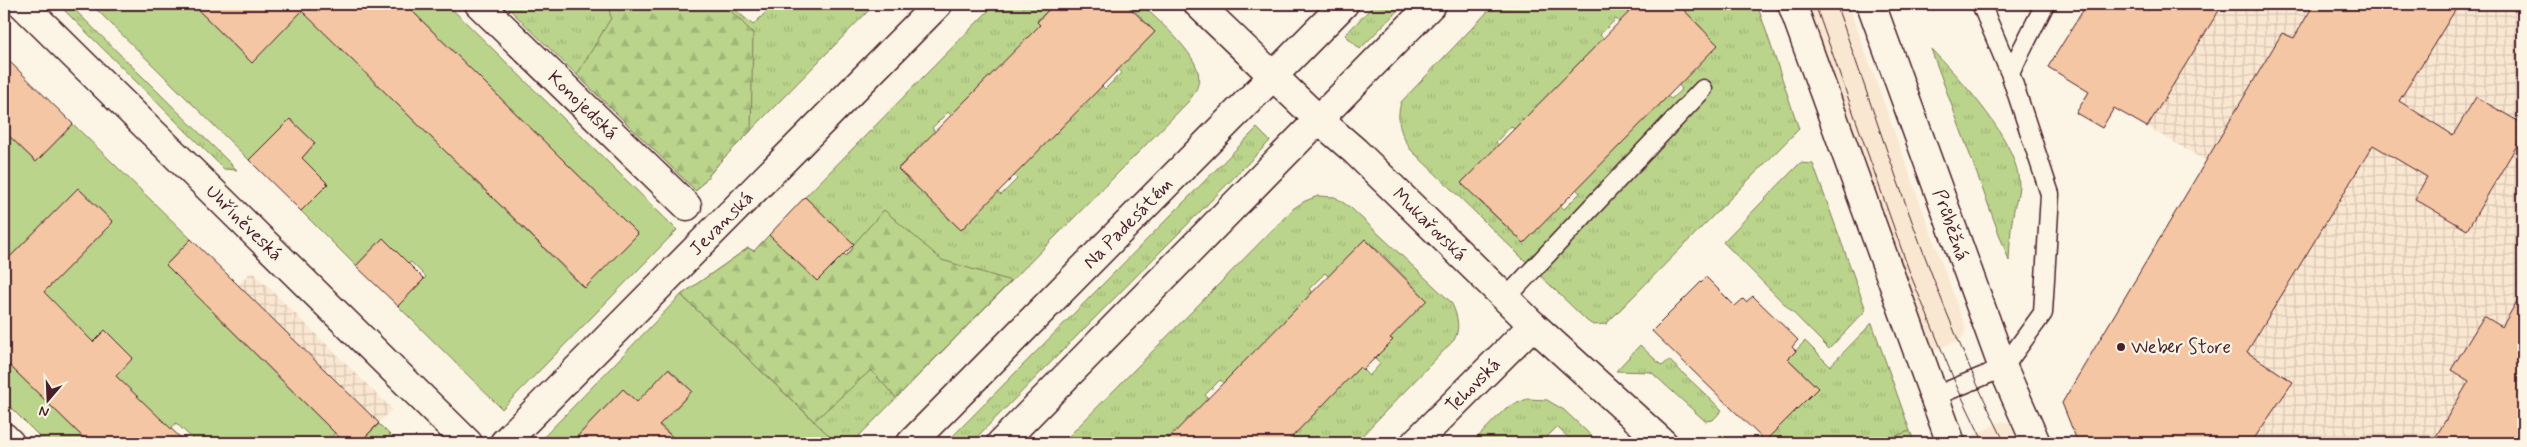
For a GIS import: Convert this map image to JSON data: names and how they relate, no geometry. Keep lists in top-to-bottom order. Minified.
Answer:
{"streets":{"street":["Konojedská","Uhříněveská","Jevanská","Na Padesátém","Mukařovská","Průběžná","Tehovská"]},"crossings":[["Na Padesátém","Mukařovská"],["Mukařovská","Tehovská"]],"places":["Weber Store"],"north":"bottom"}
